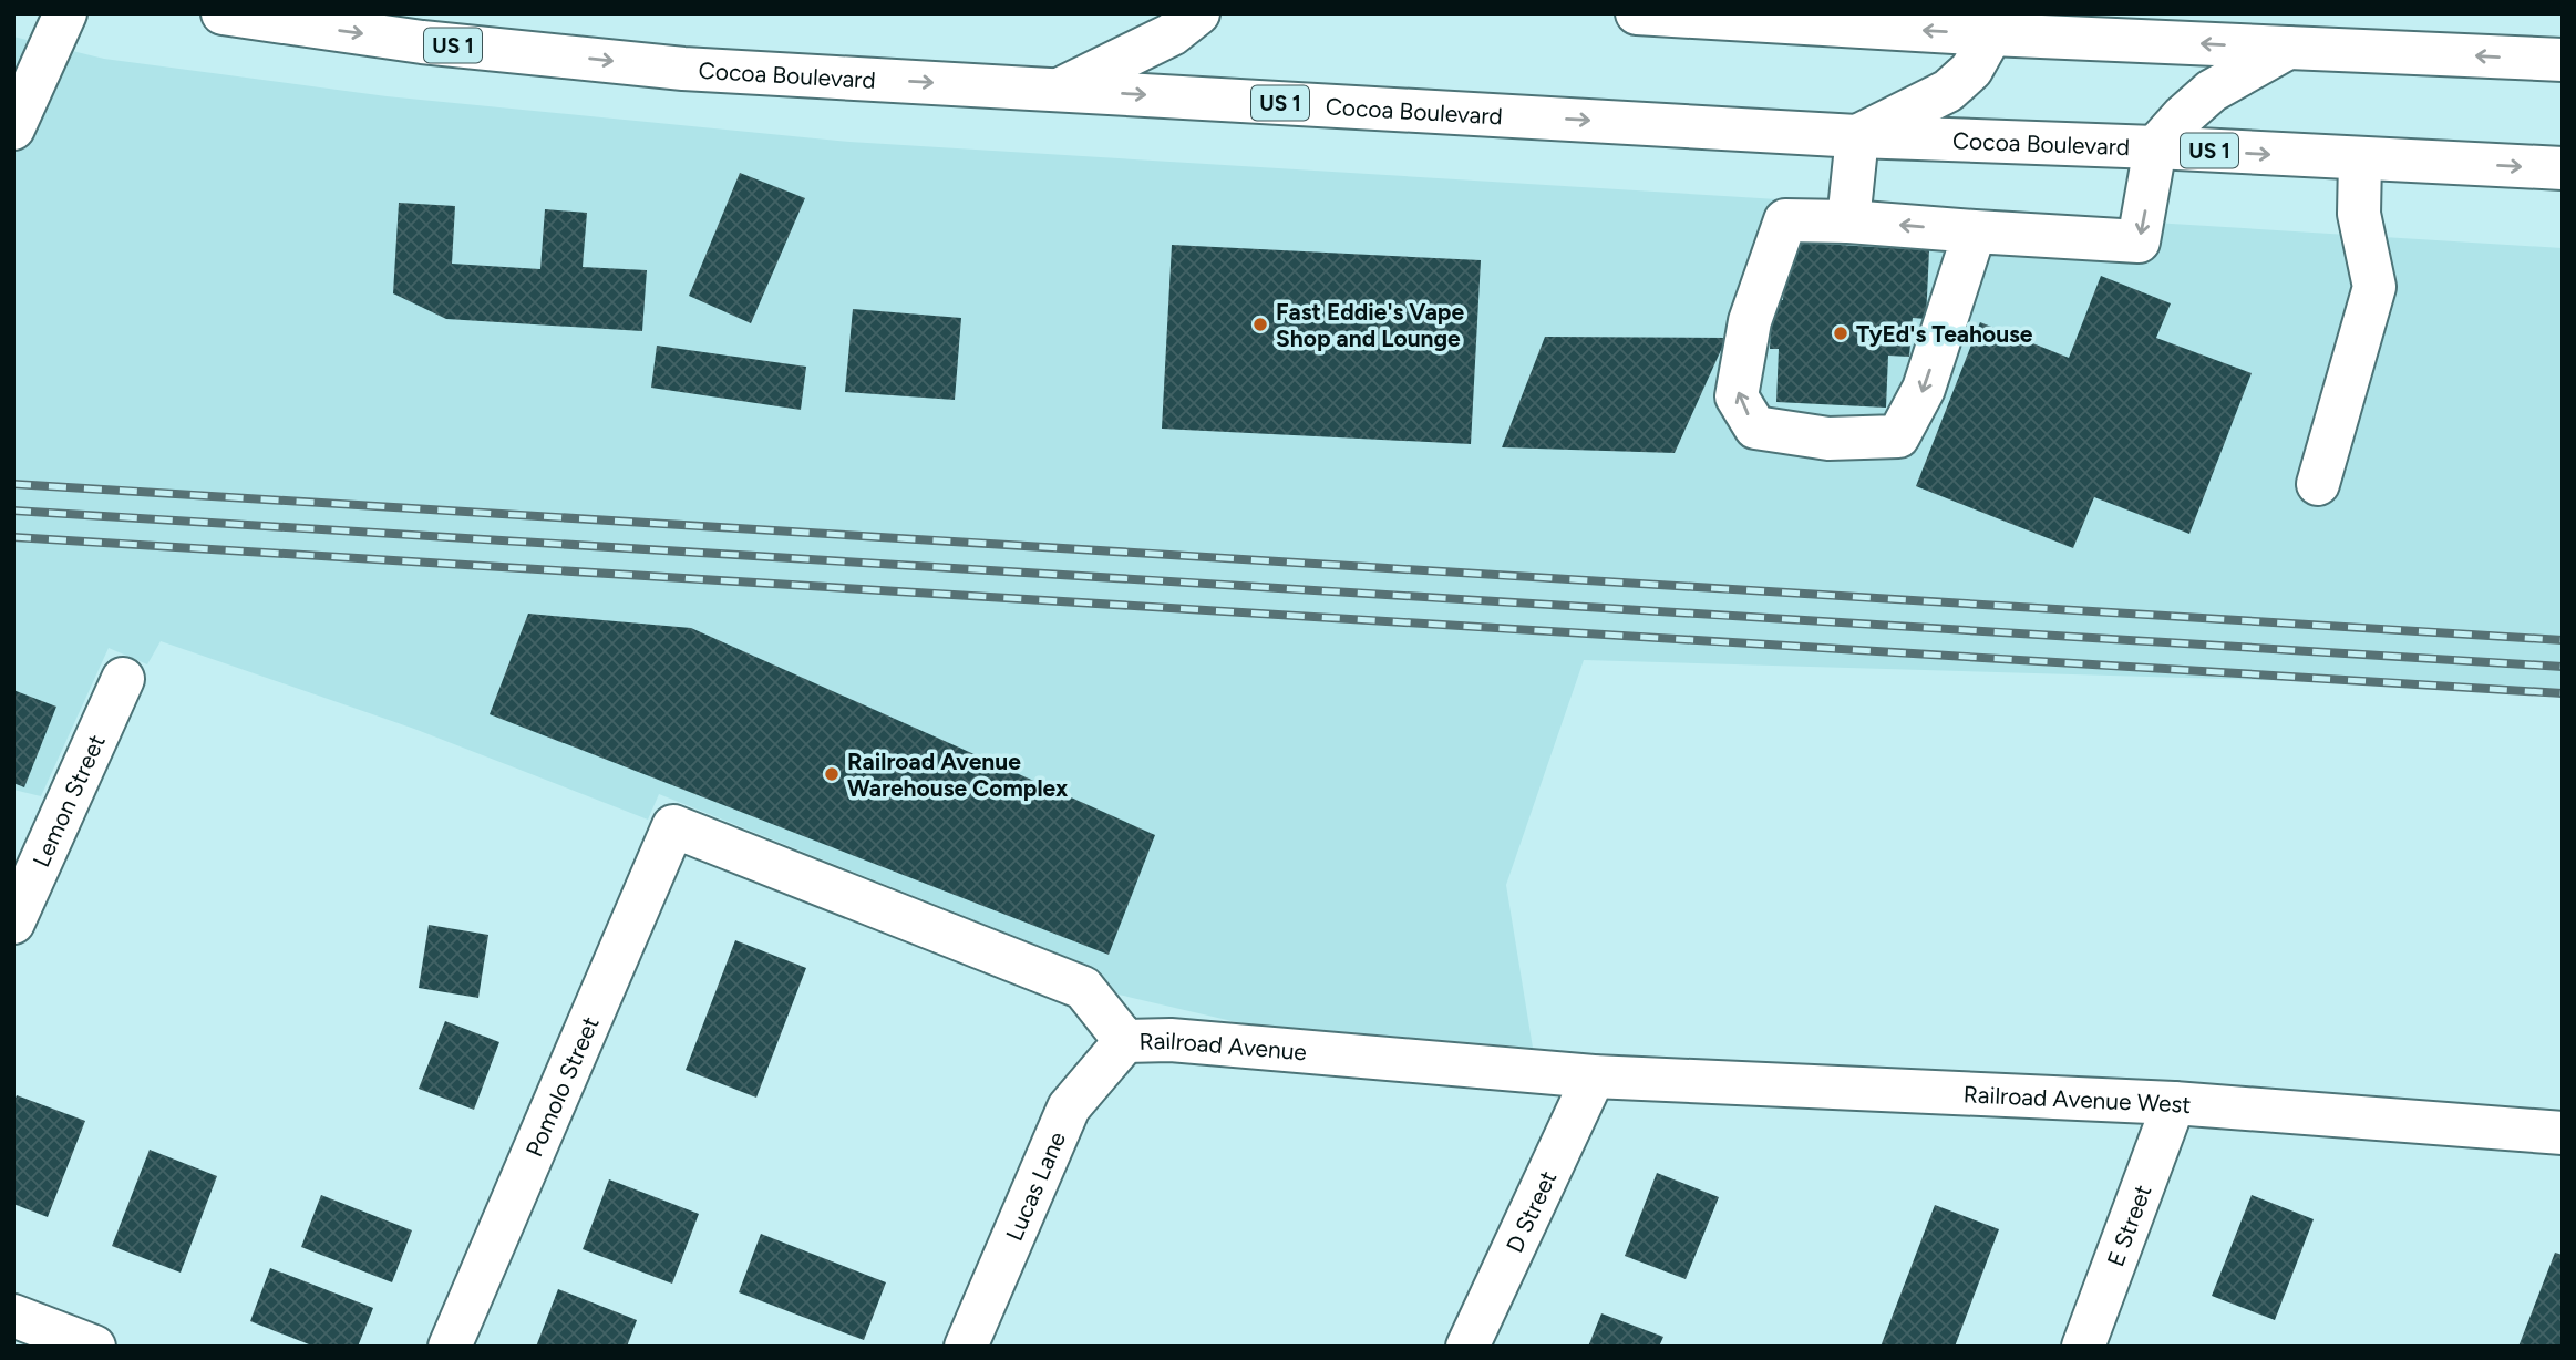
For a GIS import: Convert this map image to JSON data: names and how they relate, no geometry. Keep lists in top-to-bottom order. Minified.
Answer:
{"streets":{"main road":["US 1","Cocoa Boulevard","Lemon Street","Railroad Avenue","Pomolo Street","Railroad Avenue West","Lucas Lane","D Street","E Street"]},"crossings":[["Railroad Avenue","Pomolo Street"],["Railroad Avenue","Railroad Avenue West"],["Railroad Avenue","Lucas Lane"],["Railroad Avenue","D Street"],["Railroad Avenue West","D Street"],["Railroad Avenue West","E Street"]],"places":["Fast Eddie's Vape Shop and Lounge","TyEd's Teahouse","Railroad Avenue Warehouse Complex"]}
